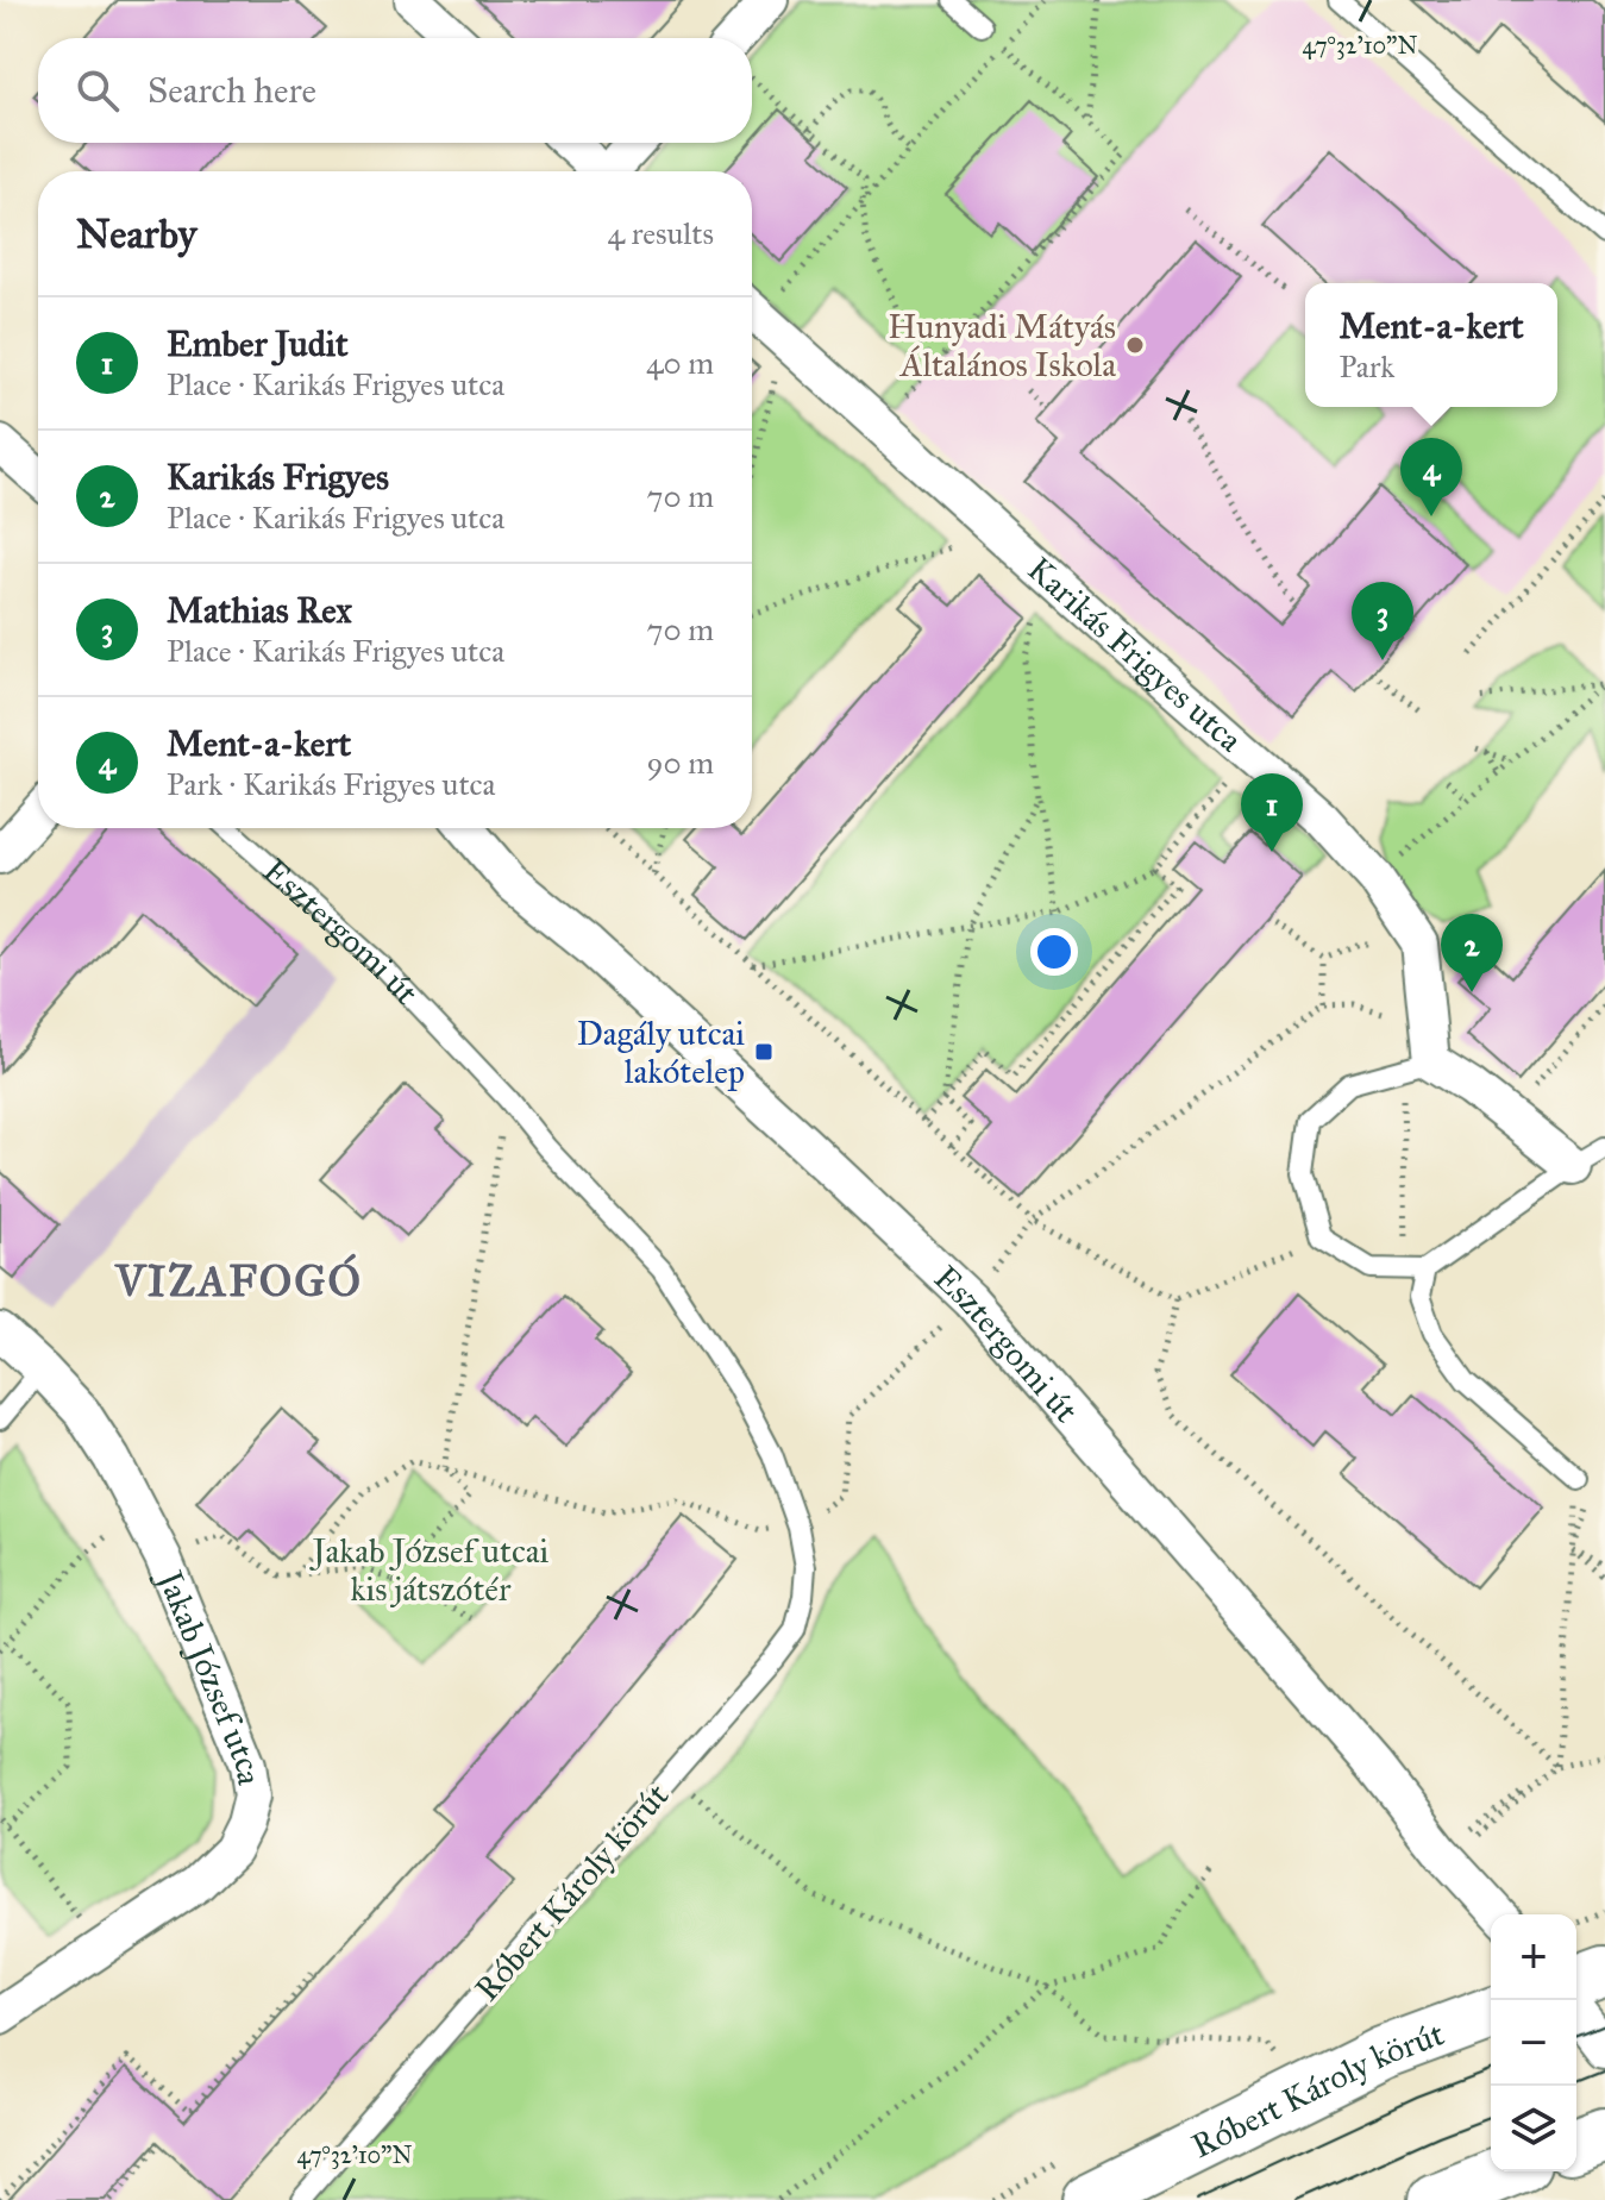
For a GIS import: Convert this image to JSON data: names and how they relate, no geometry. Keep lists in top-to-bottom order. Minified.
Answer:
{"streets":{"main road":["Róbert Károly körút"],"street":["Karikás Frigyes utca","Esztergomi út","Jakab József utca"]},"crossings":[["Esztergomi út","Róbert Károly körút"]],"districts":["VIZAFOGÓ"],"parks":["Jakab József utcai kis játszótér"],"places":{"other":["Hunyadi Mátyás Általános Iskola"],"transit":["Dagály utcai lakótelep"]},"page":{"search":"Search here","heading":["Nearby","4 results"],"popup":["Ment-a-kert","Park"],"list":[{"mark":"1","name":"Ember Judit","note":"Place · Karikás Frigyes utca","value":"40 m"},{"mark":"2","name":"Karikás Frigyes","note":"Place · Karikás Frigyes utca","value":"70 m"},{"mark":"3","name":"Mathias Rex","note":"Place · Karikás Frigyes utca","value":"70 m"},{"mark":"4","name":"Ment-a-kert","note":"Park · Karikás Frigyes utca","value":"90 m"}],"pins":["4","3","1","2"],"map_buttons":["+","−"]},"coordinates":["47°32'10\"N"]}
